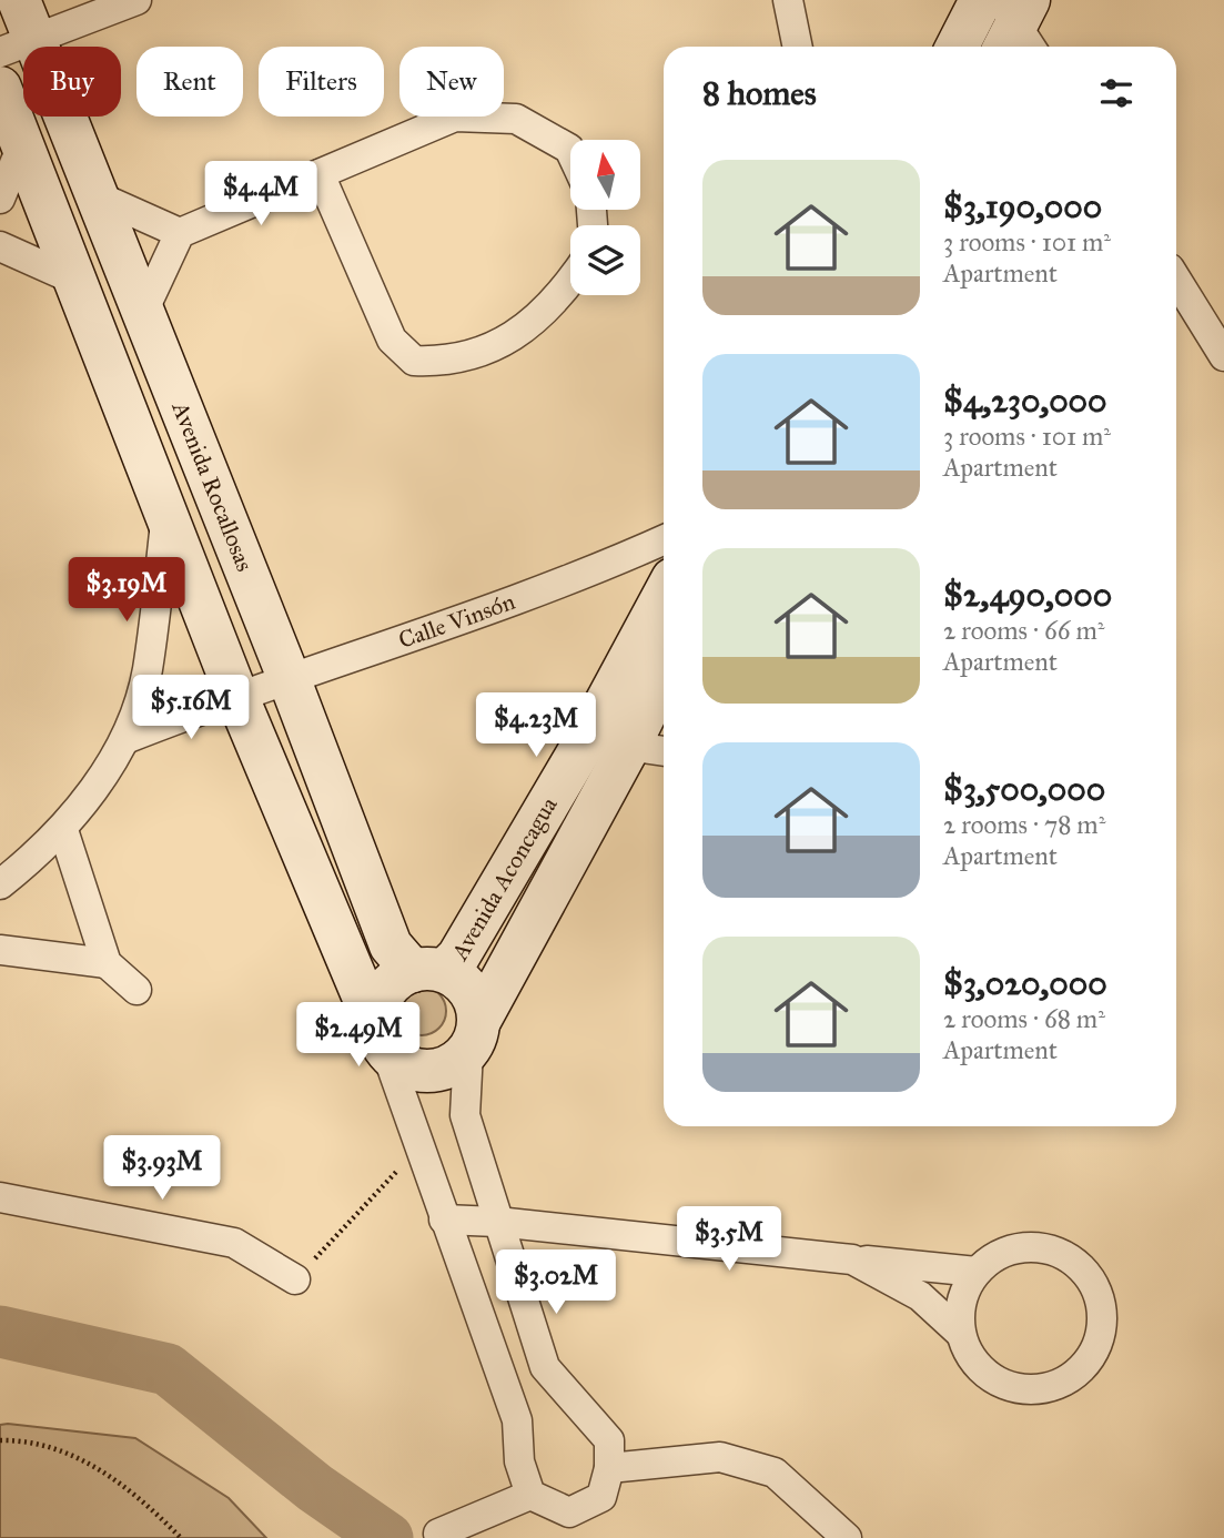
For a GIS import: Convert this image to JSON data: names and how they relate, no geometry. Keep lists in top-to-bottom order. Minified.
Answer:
{"streets":{"street":["Avenida Rocallosas","Calle Vinsón","Avenida Aconcagua"]},"crossings":[["Avenida Rocallosas","Calle Vinsón"],["Avenida Rocallosas","Avenida Aconcagua"]],"north":"top","page":{"chip":["Buy","Rent","Filters","New"],"heading":"8 homes","list":[{"name":"$3,190,000","note":"3 rooms · 101 m² · Apartment"},{"name":"$4,230,000","note":"3 rooms · 101 m² · Apartment"},{"name":"$2,490,000","note":"2 rooms · 66 m² · Apartment"},{"name":"$3,500,000","note":"2 rooms · 78 m² · Apartment"},{"name":"$3,020,000","note":"2 rooms · 68 m² · Apartment"}],"price":["$4.4M","$3.19M","$5.16M","$4.23M","$2.49M","$3.93M","$3.5M","$3.02M"]}}
